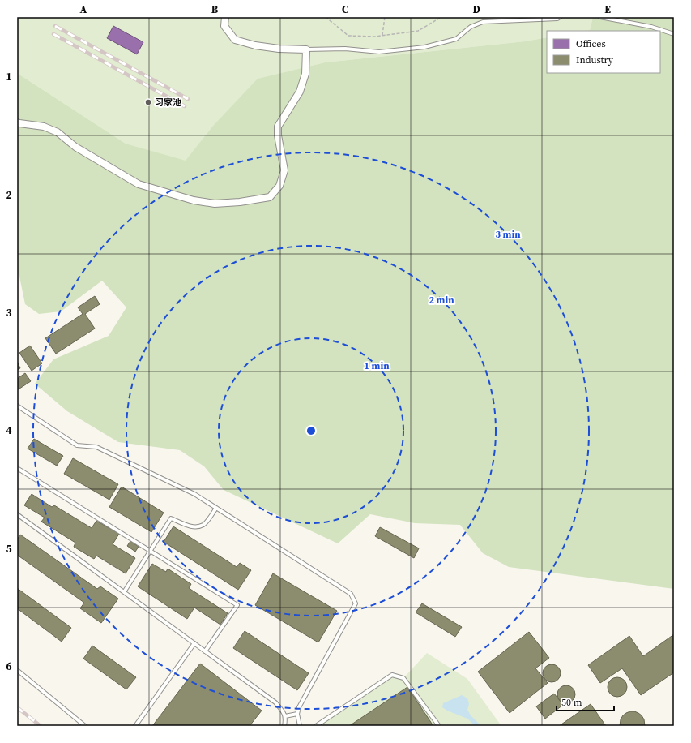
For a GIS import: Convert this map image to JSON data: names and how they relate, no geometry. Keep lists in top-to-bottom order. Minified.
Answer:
{"places":["习家池"],"legend":["Offices","Industry"],"scale_bar":"50 m","grid":{"columns":["A","B","C","D","E"],"rows":["1","2","3","4","5","6"]},"rings":["3 min","2 min","1 min"]}
